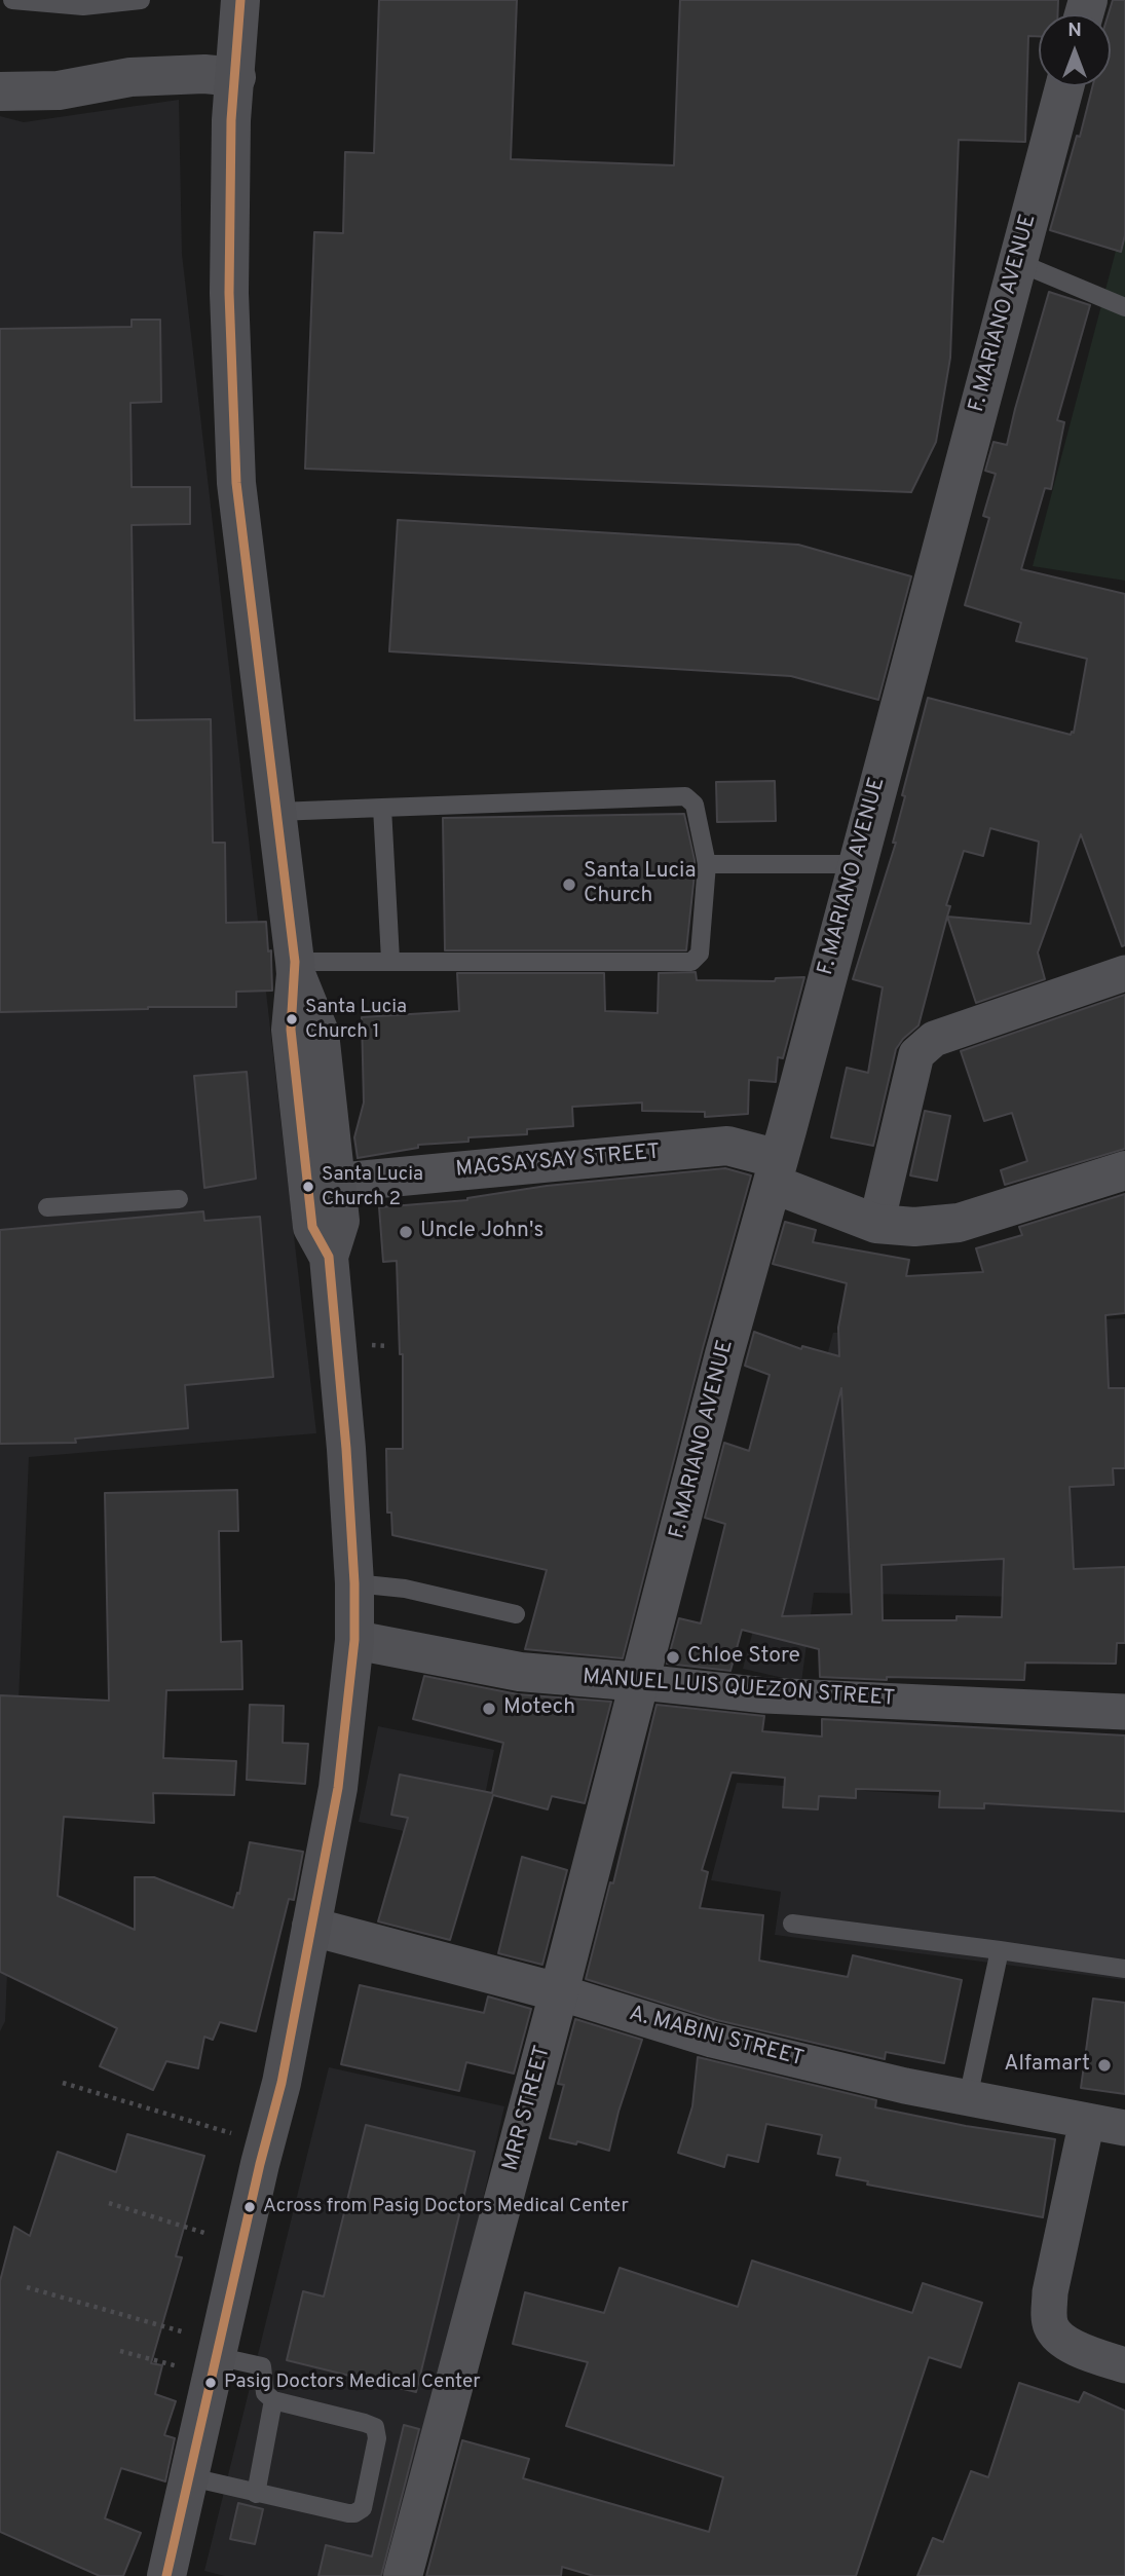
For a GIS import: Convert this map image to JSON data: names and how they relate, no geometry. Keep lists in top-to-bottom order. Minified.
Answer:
{"streets":{"street":["F. MARIANO AVENUE","MAGSAYSAY STREET","MANUEL LUIS QUEZON STREET","A. MABINI STREET","MRR STREET"]},"crossings":[["F. MARIANO AVENUE","MAGSAYSAY STREET"],["F. MARIANO AVENUE","MANUEL LUIS QUEZON STREET"],["F. MARIANO AVENUE","MRR STREET"],["MANUEL LUIS QUEZON STREET","MRR STREET"],["A. MABINI STREET","MRR STREET"]],"places":["Santa Lucia Church","Santa Lucia Church 1","Santa Lucia Church 2","Uncle John's","Chloe Store","Motech","Alfamart","Across from Pasig Doctors Medical Center","Pasig Doctors Medical Center"],"north":"top"}
